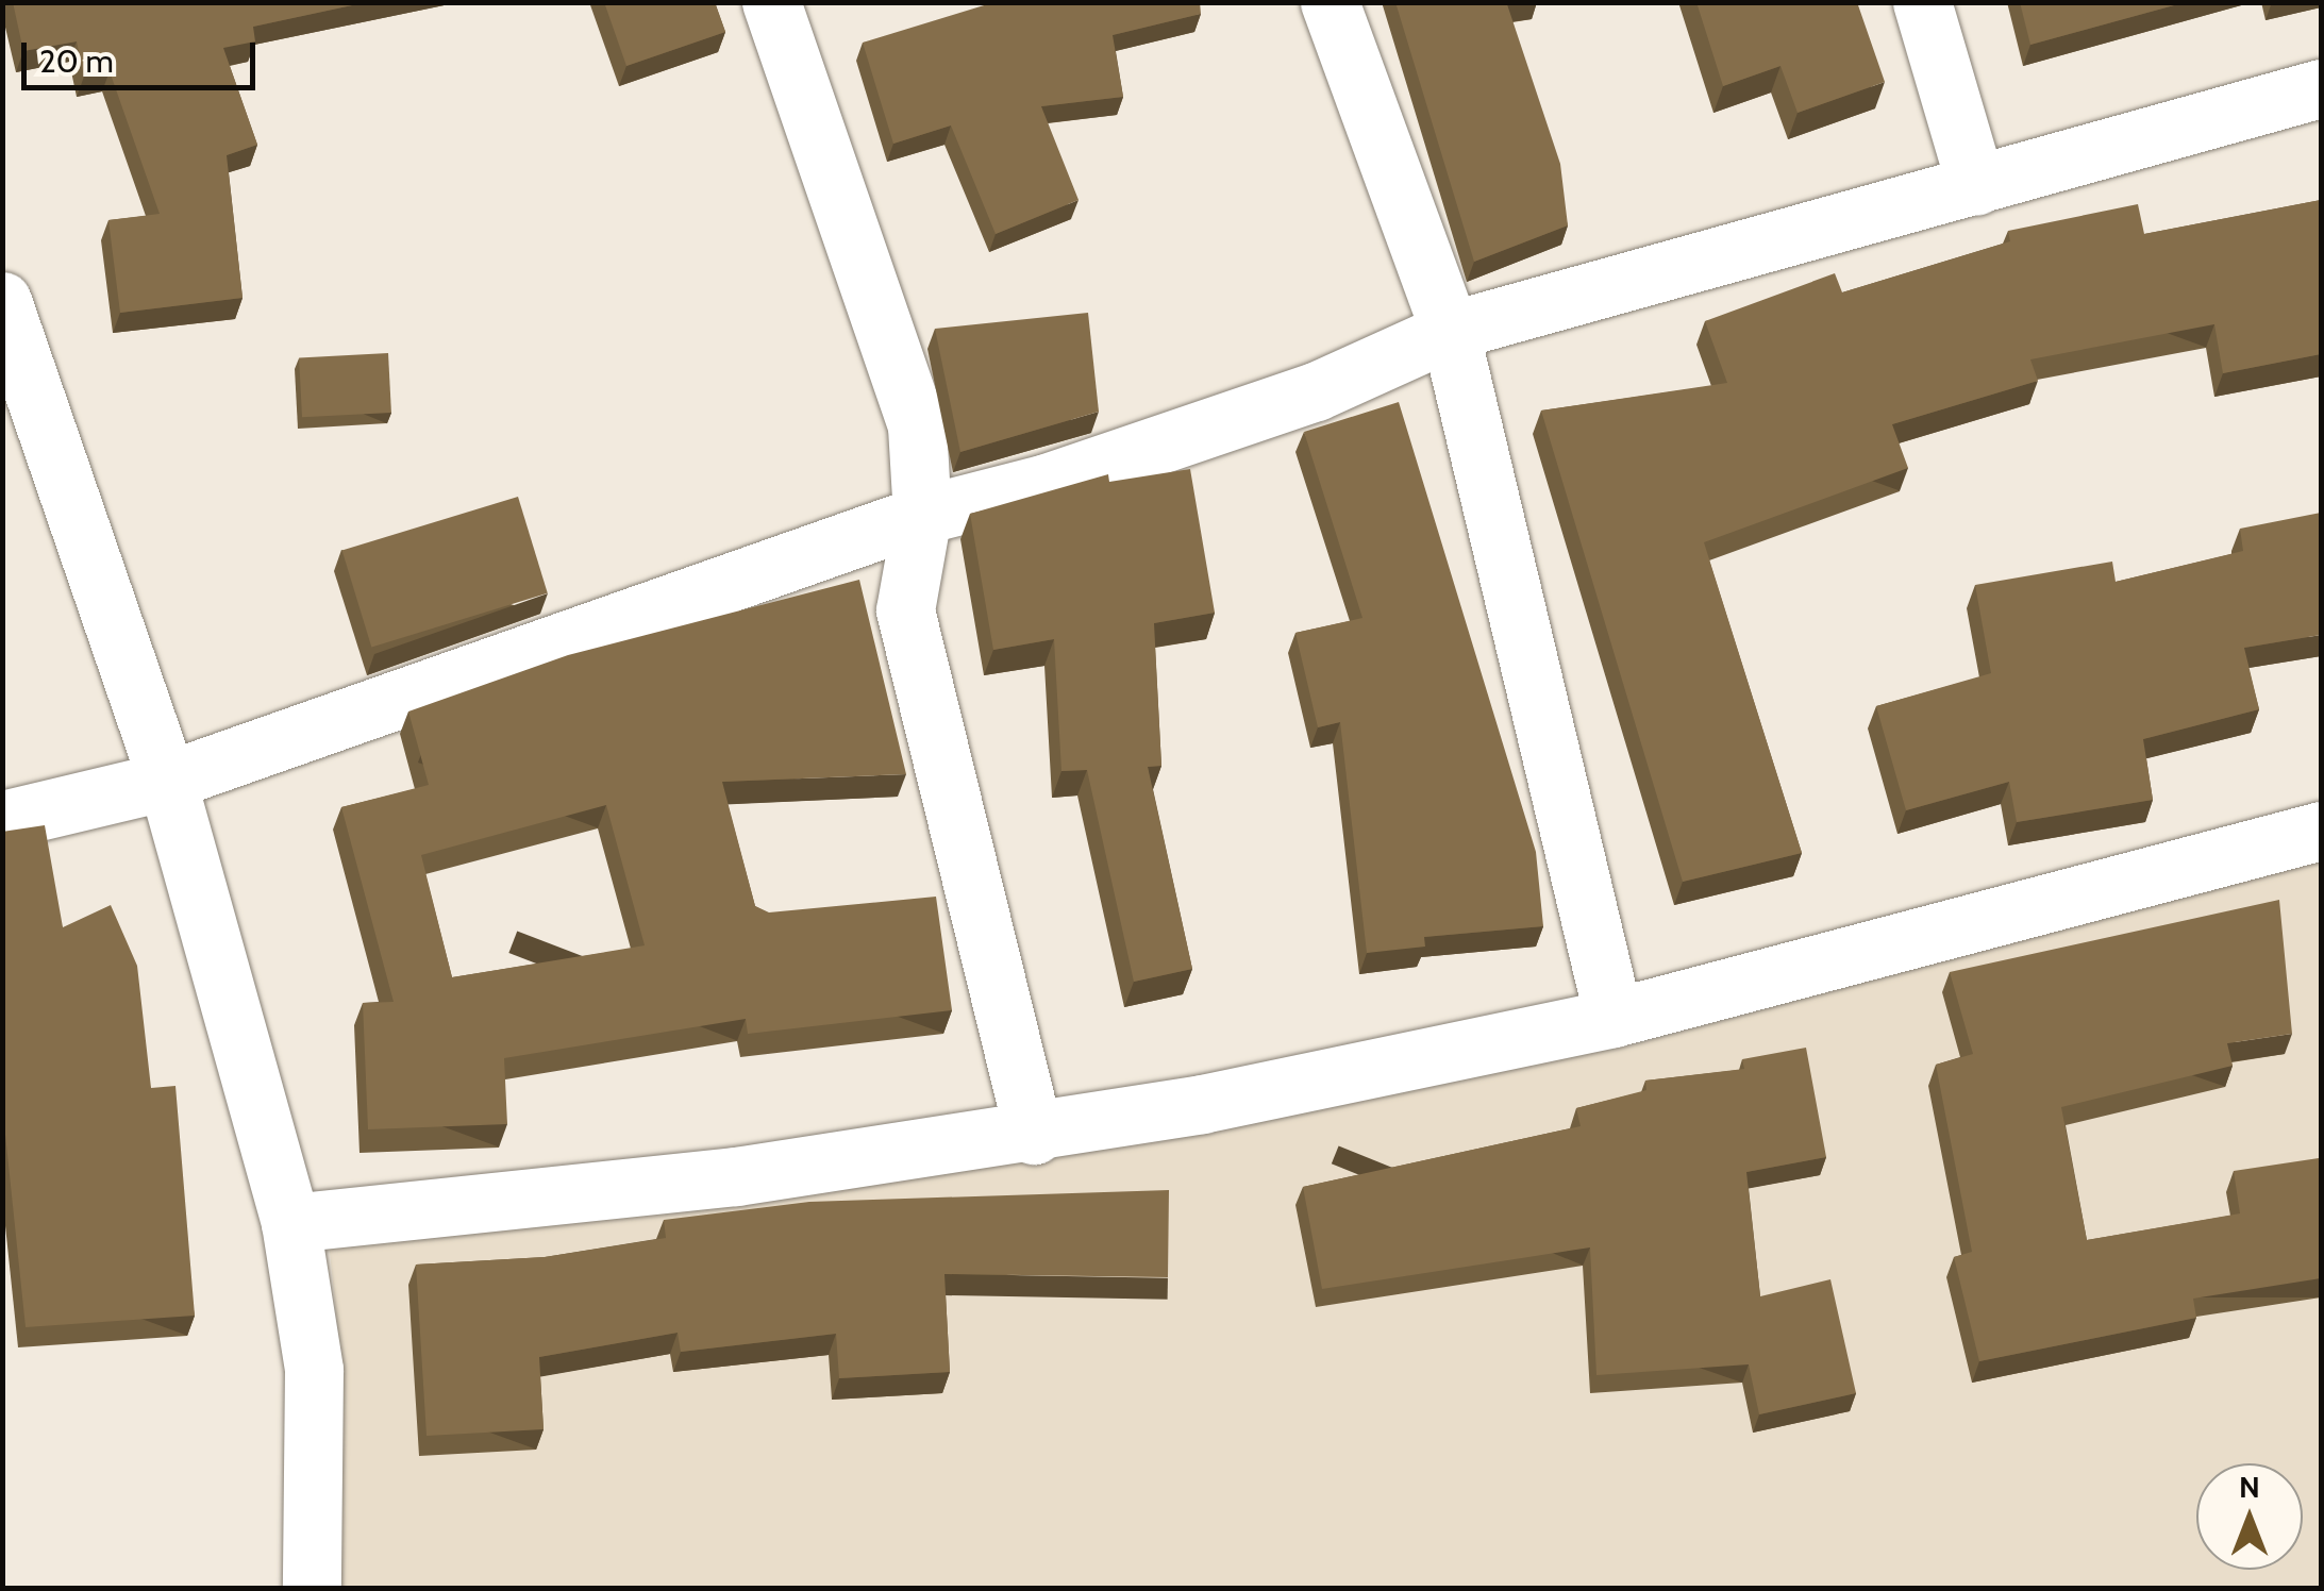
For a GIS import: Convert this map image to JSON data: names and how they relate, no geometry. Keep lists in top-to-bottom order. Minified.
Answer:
{"scale_bar":"20 m","north":"top"}
